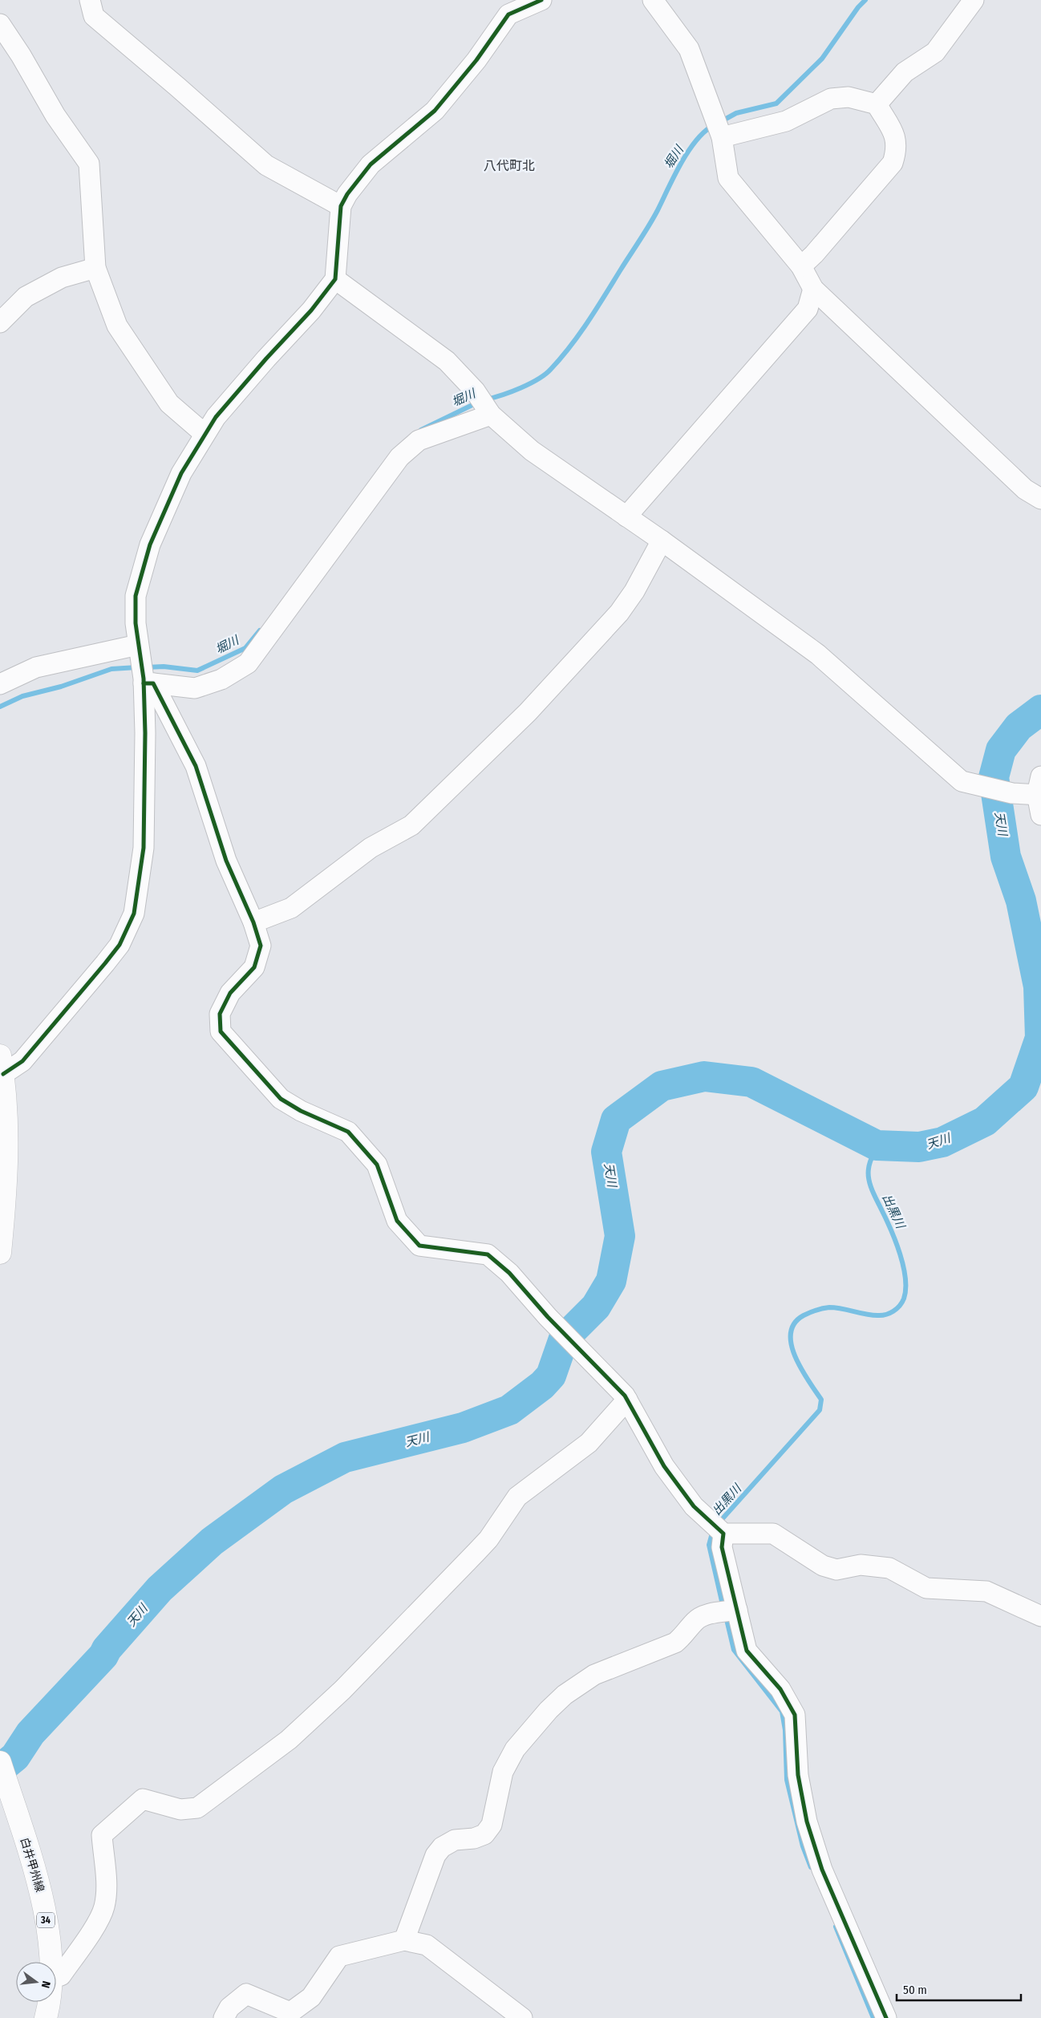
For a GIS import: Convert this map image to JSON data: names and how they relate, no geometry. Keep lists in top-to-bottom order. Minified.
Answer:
{"streets":{"main road":["白井甲州線","34"]},"districts":["八代町北"],"water":["堀川","天川","出黒川"],"scale_bar":"50 m","north":"right"}
